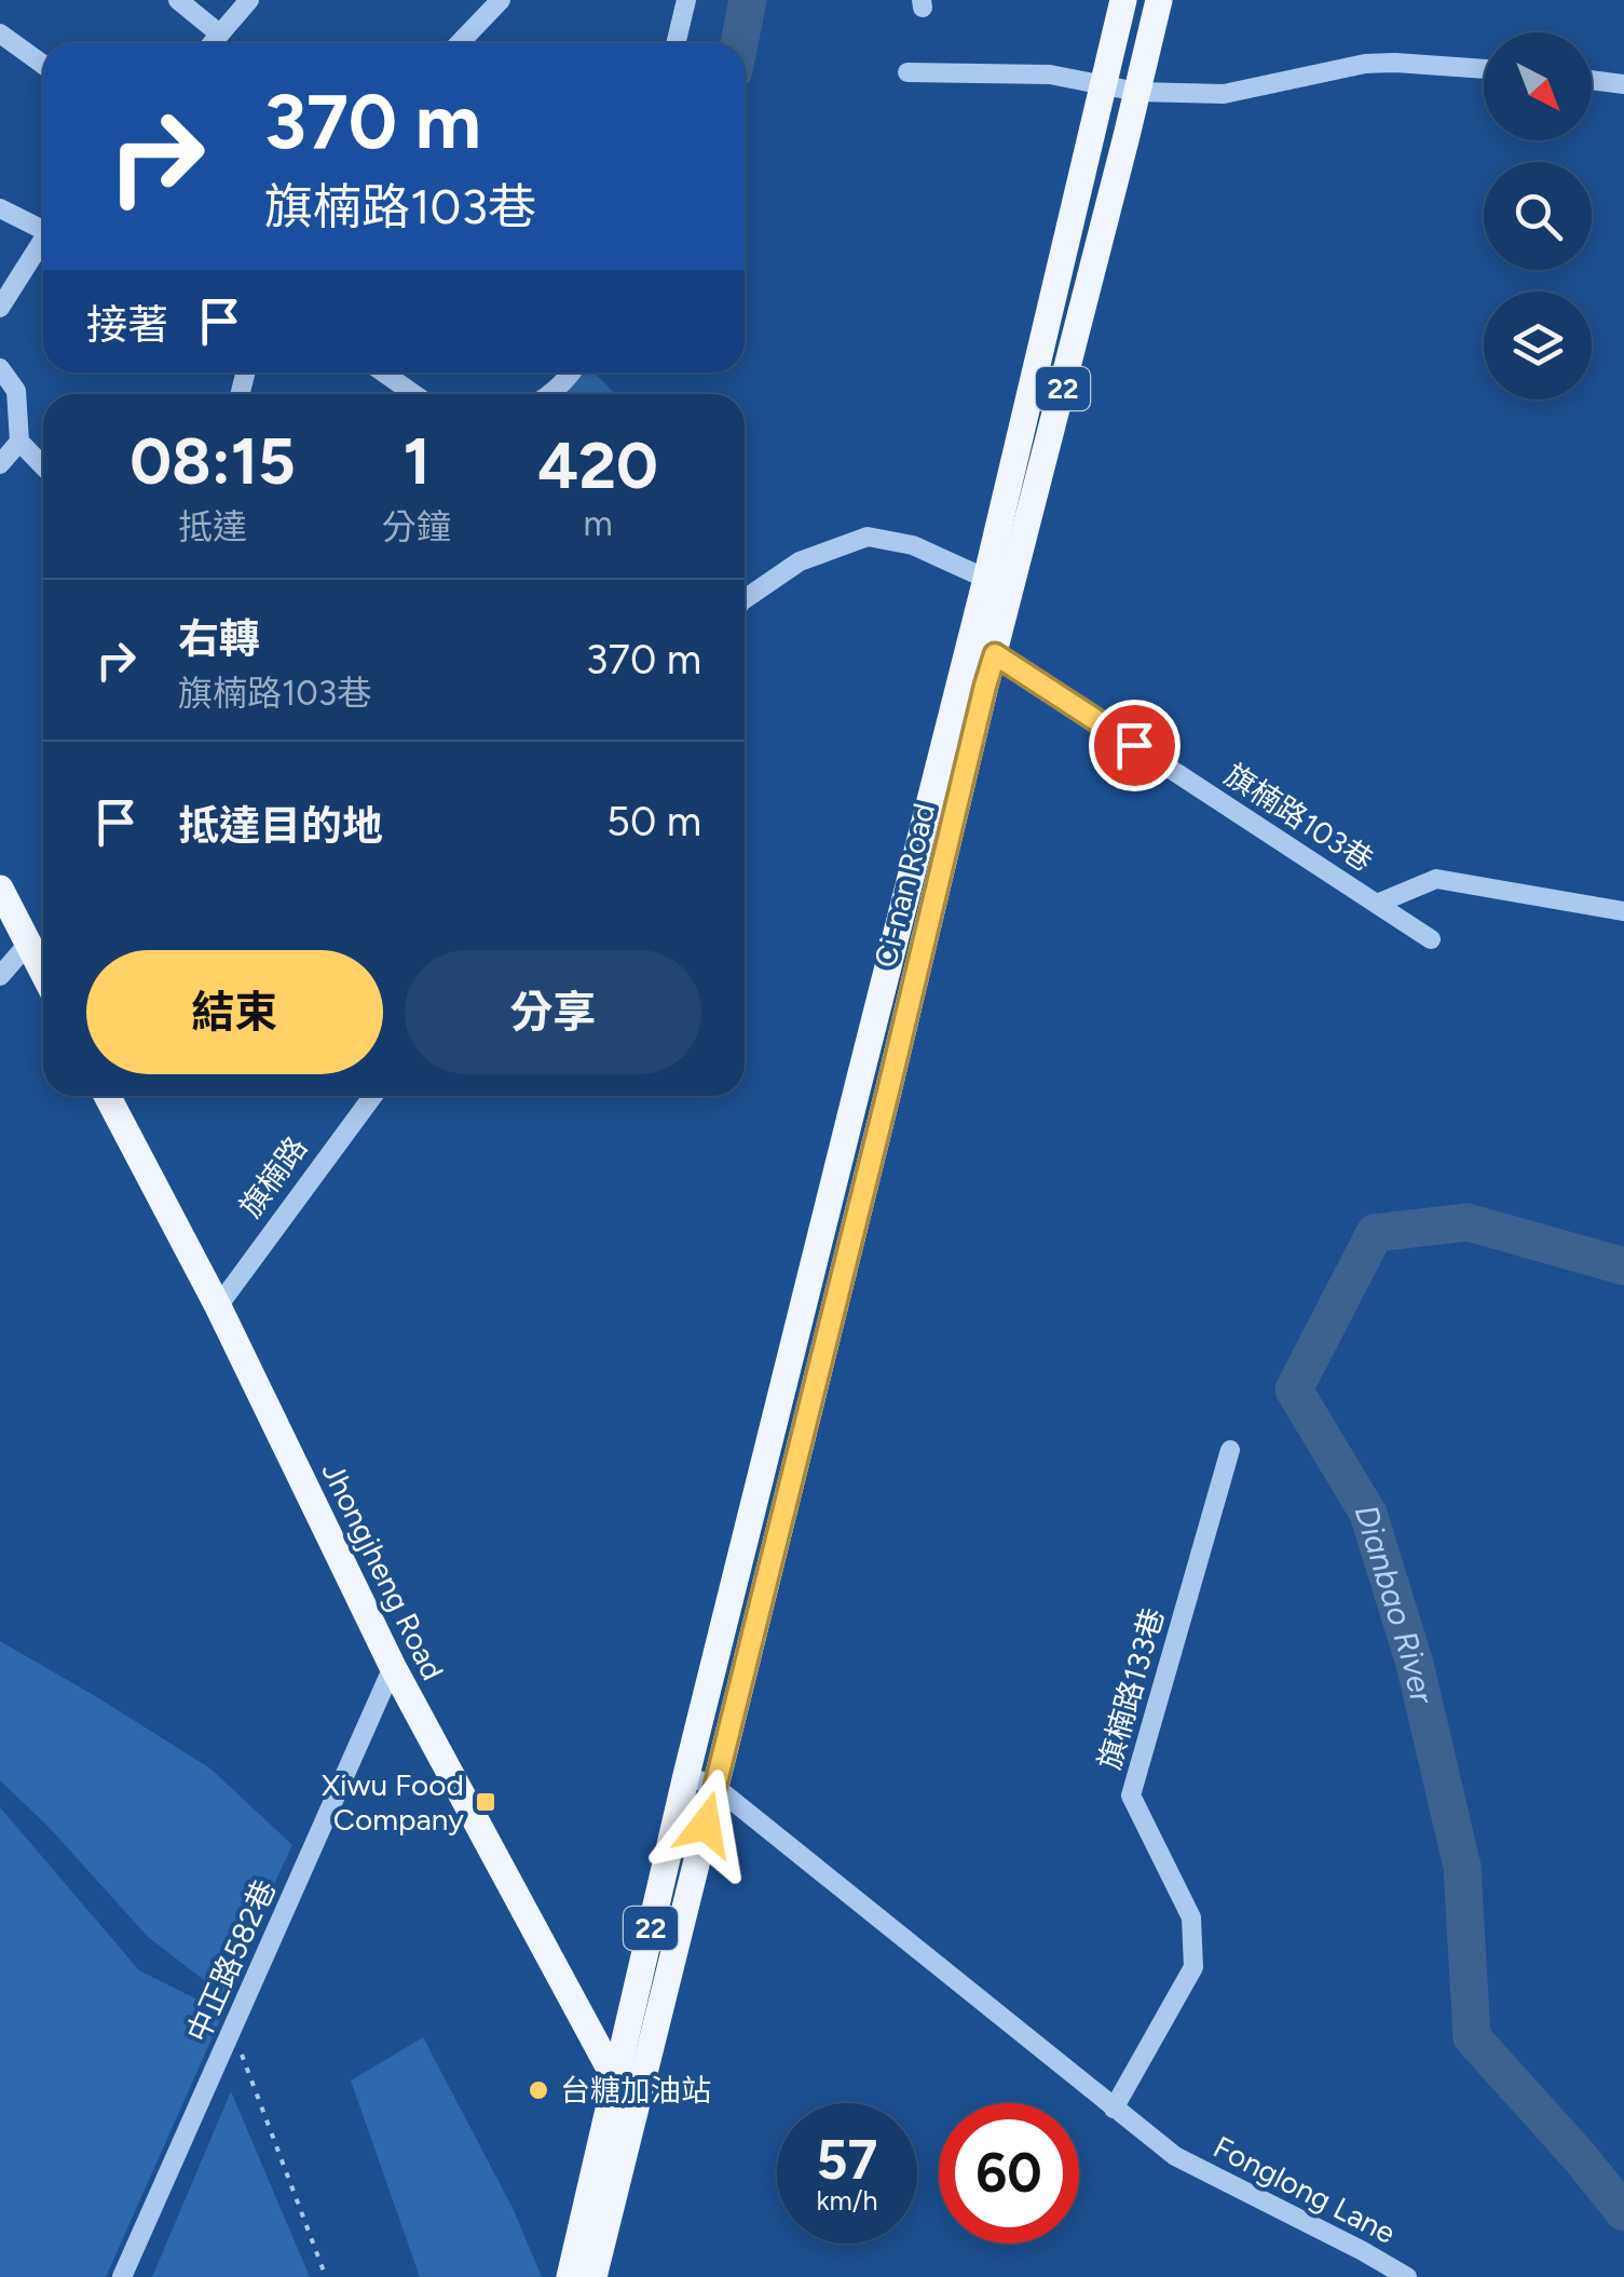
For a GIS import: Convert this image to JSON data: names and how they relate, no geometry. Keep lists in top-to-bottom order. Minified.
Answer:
{"streets":{"main road":["22","Ci-nan Road","Jhongjheng Road"],"street":["旗楠路103巷","旗楠路","旗楠路133巷","中正路582巷","Fonglong Lane"]},"crossings":[["22","Ci-nan Road"],["22","Jhongjheng Road"],["旗楠路103巷","Ci-nan Road"],["旗楠路","Jhongjheng Road"],["Jhongjheng Road","中正路582巷"],["旗楠路133巷","Fonglong Lane"]],"water":["Dianbao River"],"places":{"transit":["Xiwu Food Company"],"other":["台糖加油站"]},"north":"bottom right","page":{"turn":["370 m","旗楠路103巷"],"then":"接著","eta":["08:15","抵達","1","分鐘","420","m"],"list":[{"name":"右轉","note":"旗楠路103巷","value":"370 m"},{"name":"抵達目的地","value":"50 m"}],"buttons":["結束","分享"],"speed":"57 km/h","limit":"60"}}
